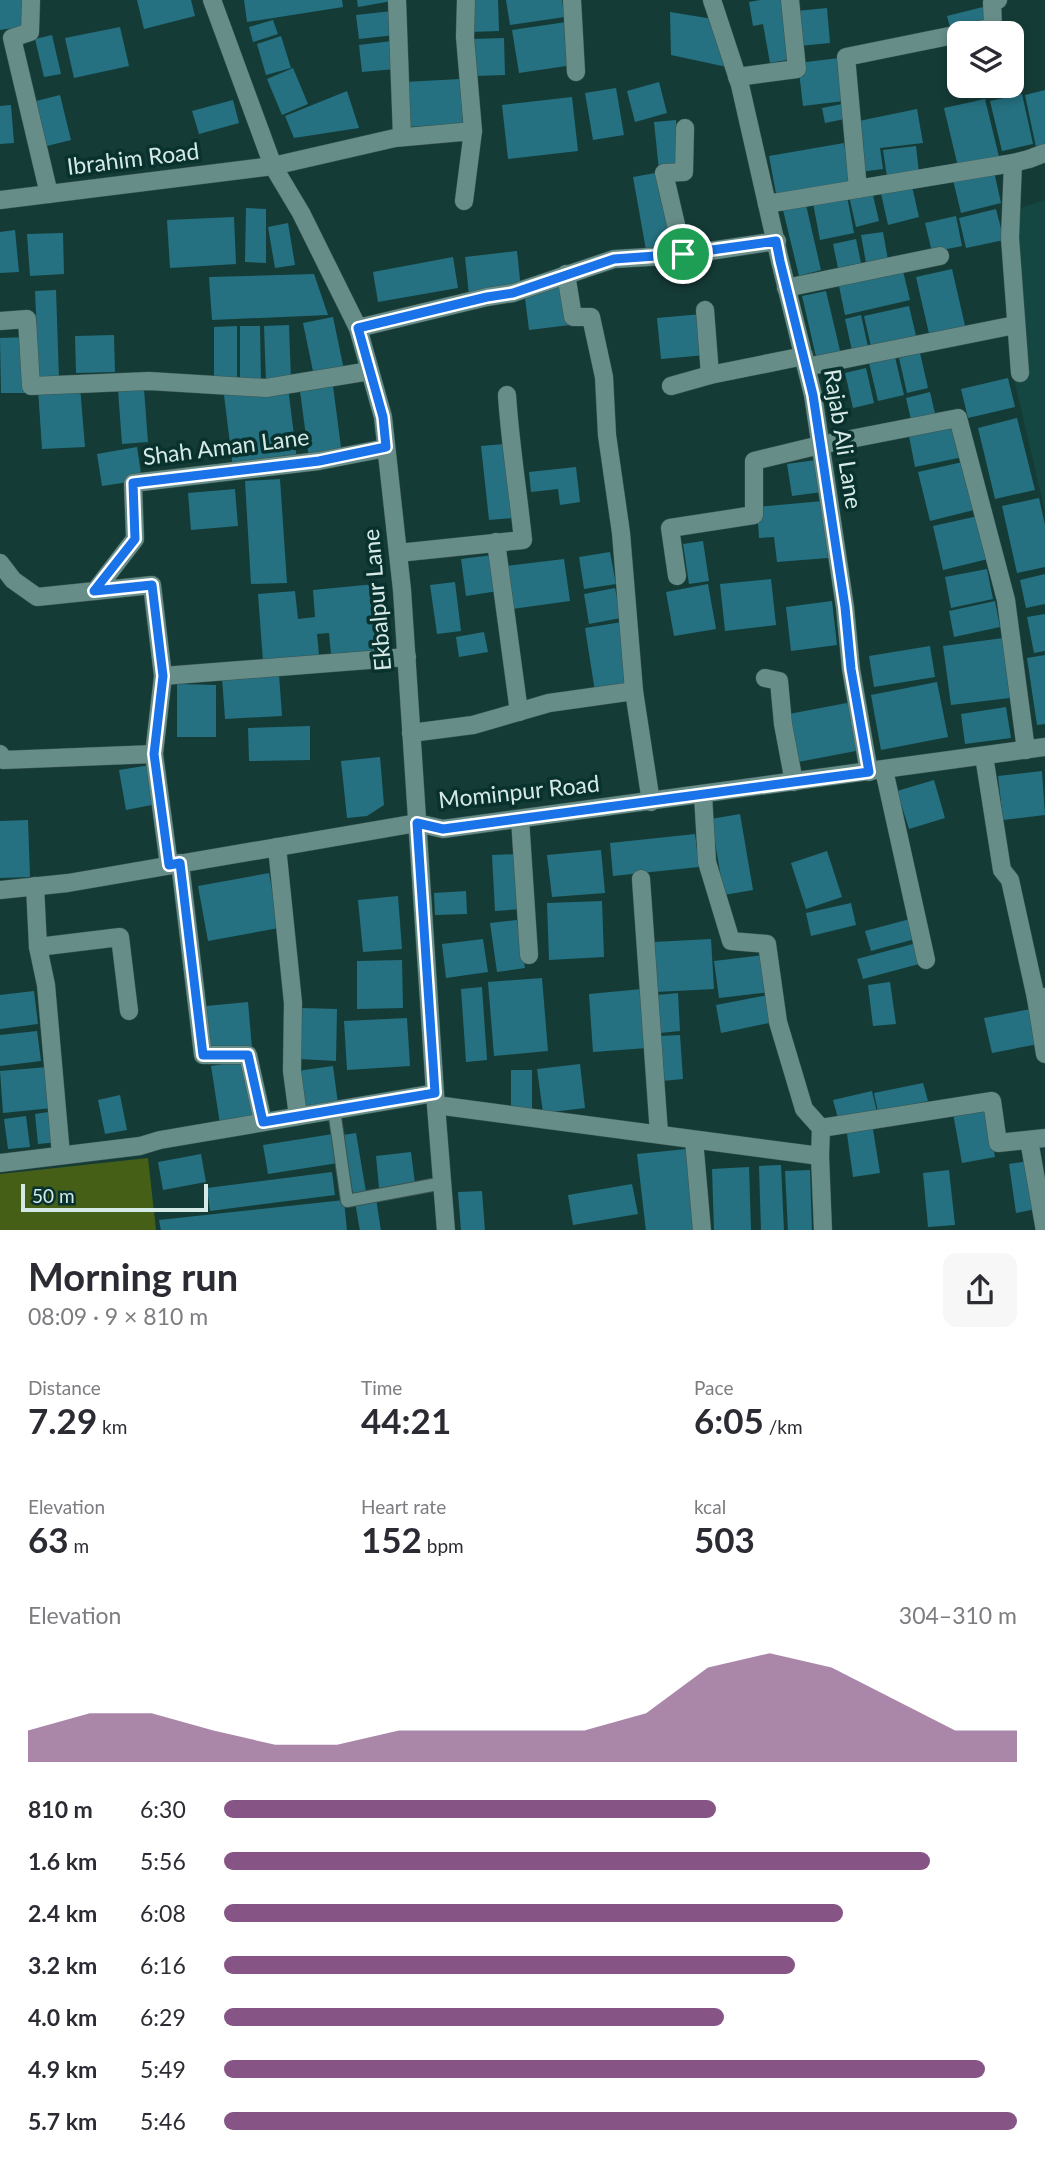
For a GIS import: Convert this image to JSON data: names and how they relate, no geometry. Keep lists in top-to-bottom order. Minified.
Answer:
{"streets":{"street":["Ibrahim Road","Rajab Ali Lane","Shah Aman Lane","Ekbalpur Lane","Mominpur Road"]},"crossings":[["Ibrahim Road","Ekbalpur Lane"],["Rajab Ali Lane","Mominpur Road"],["Shah Aman Lane","Ekbalpur Lane"],["Ekbalpur Lane","Mominpur Road"]],"scale_bar":"50 m","page":{"scale":"50 m","heading":["Morning run","08:09 · 9 × 810 m"],"stats":[["Distance","7.29 km"],["Time","44:21"],["Pace","6:05 /km"],["Elevation","63 m"],["Heart rate","152 bpm"],["kcal","503"]],"chart":["Elevation","304–310 m"],"list":[{"name":"810 m","note":"6:30"},{"name":"1.6 km","note":"5:56"},{"name":"2.4 km","note":"6:08"},{"name":"3.2 km","note":"6:16"},{"name":"4.0 km","note":"6:29"},{"name":"4.9 km","note":"5:49"},{"name":"5.7 km","note":"5:46"}]}}
